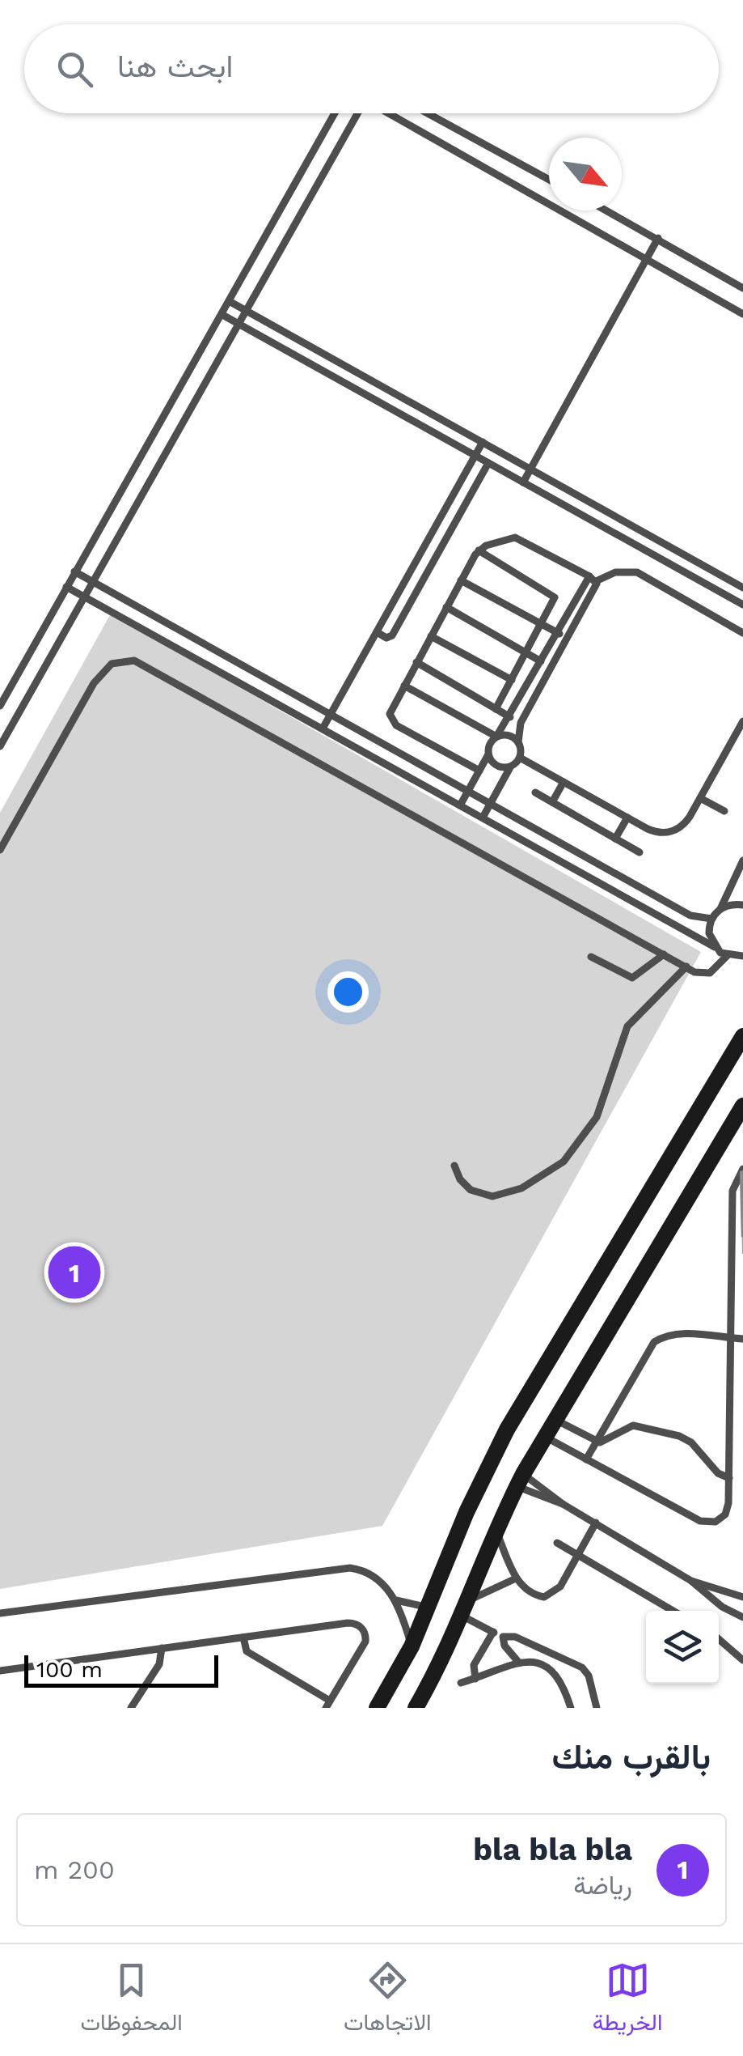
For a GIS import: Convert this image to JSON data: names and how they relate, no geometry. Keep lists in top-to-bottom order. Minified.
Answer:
{"scale_bar":"100 m","north":"bottom right","page":{"search":"ابحث هنا","pins":"1","scale":"100 m","heading":"بالقرب منك","list":[{"mark":"1","name":"bla bla bla","note":"رياضة","value":"200 m"}],"nav":["الخريطة","الاتجاهات","المحفوظات"]}}
